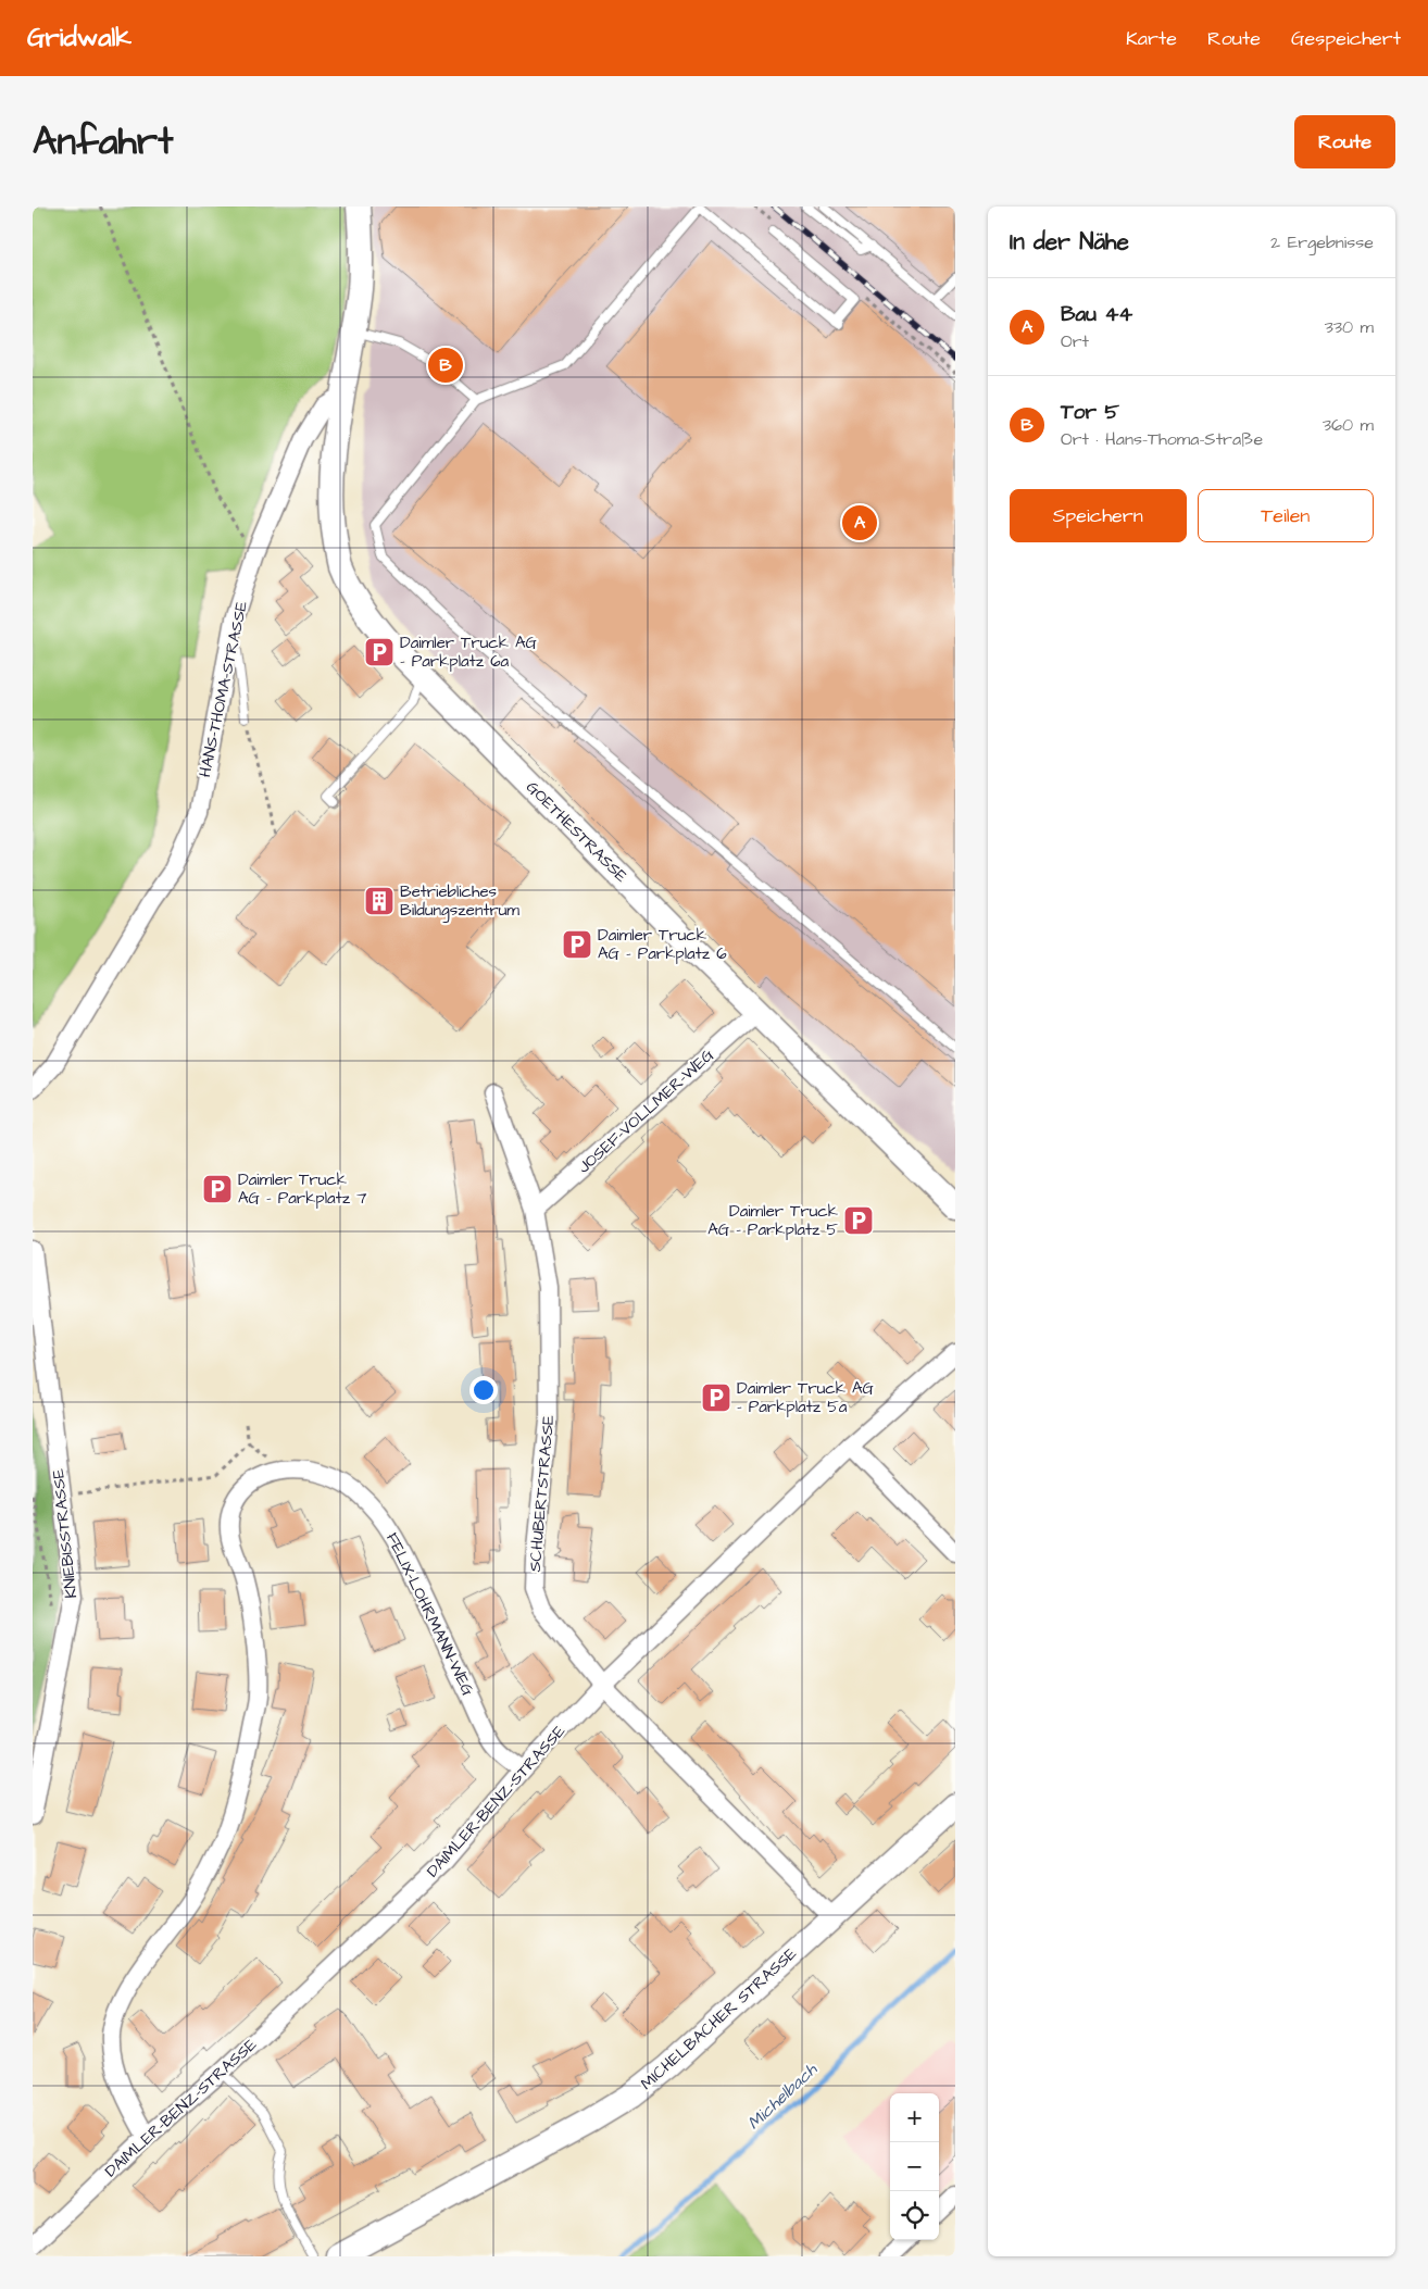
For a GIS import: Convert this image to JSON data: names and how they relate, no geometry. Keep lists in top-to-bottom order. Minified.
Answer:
{"streets":{"street":["HANS-THOMA-STRASSE","GOETHESTRASSE","JOSEF-VOLLMER-WEG","SCHUBERTSTRASSE","KNIEBISSTRASSE","FELIX-LOHRMANN-WEG","DAIMLER-BENZ-STRASSE","MICHELBACHER STRASSE"]},"crossings":[["HANS-THOMA-STRASSE","GOETHESTRASSE"],["GOETHESTRASSE","JOSEF-VOLLMER-WEG"],["JOSEF-VOLLMER-WEG","SCHUBERTSTRASSE"],["SCHUBERTSTRASSE","DAIMLER-BENZ-STRASSE"],["SCHUBERTSTRASSE","MICHELBACHER STRASSE"],["FELIX-LOHRMANN-WEG","DAIMLER-BENZ-STRASSE"]],"water":["Michelbach"],"places":{"parking":["Daimler Truck AG − Parkplatz 6a","Daimler Truck AG − Parkplatz 6","Daimler Truck AG − Parkplatz 7","Daimler Truck AG − Parkplatz 5","Daimler Truck AG − Parkplatz 5a"],"building":["Betriebliches Bildungszentrum"]},"page":{"header":"Gridwalk","nav":["Karte","Route","Gespeichert"],"title":"Anfahrt","buttons":["Route",["Speichern","Teilen"]],"heading":["In der Nähe","2 Ergebnisse"],"list":[{"mark":"A","name":"Bau 44","note":"Ort","value":"330 m"},{"mark":"B","name":"Tor 5","note":"Ort · Hans-Thoma-Straße","value":"360 m"}],"pins":["B","A"],"map_buttons":["+","−"]}}
